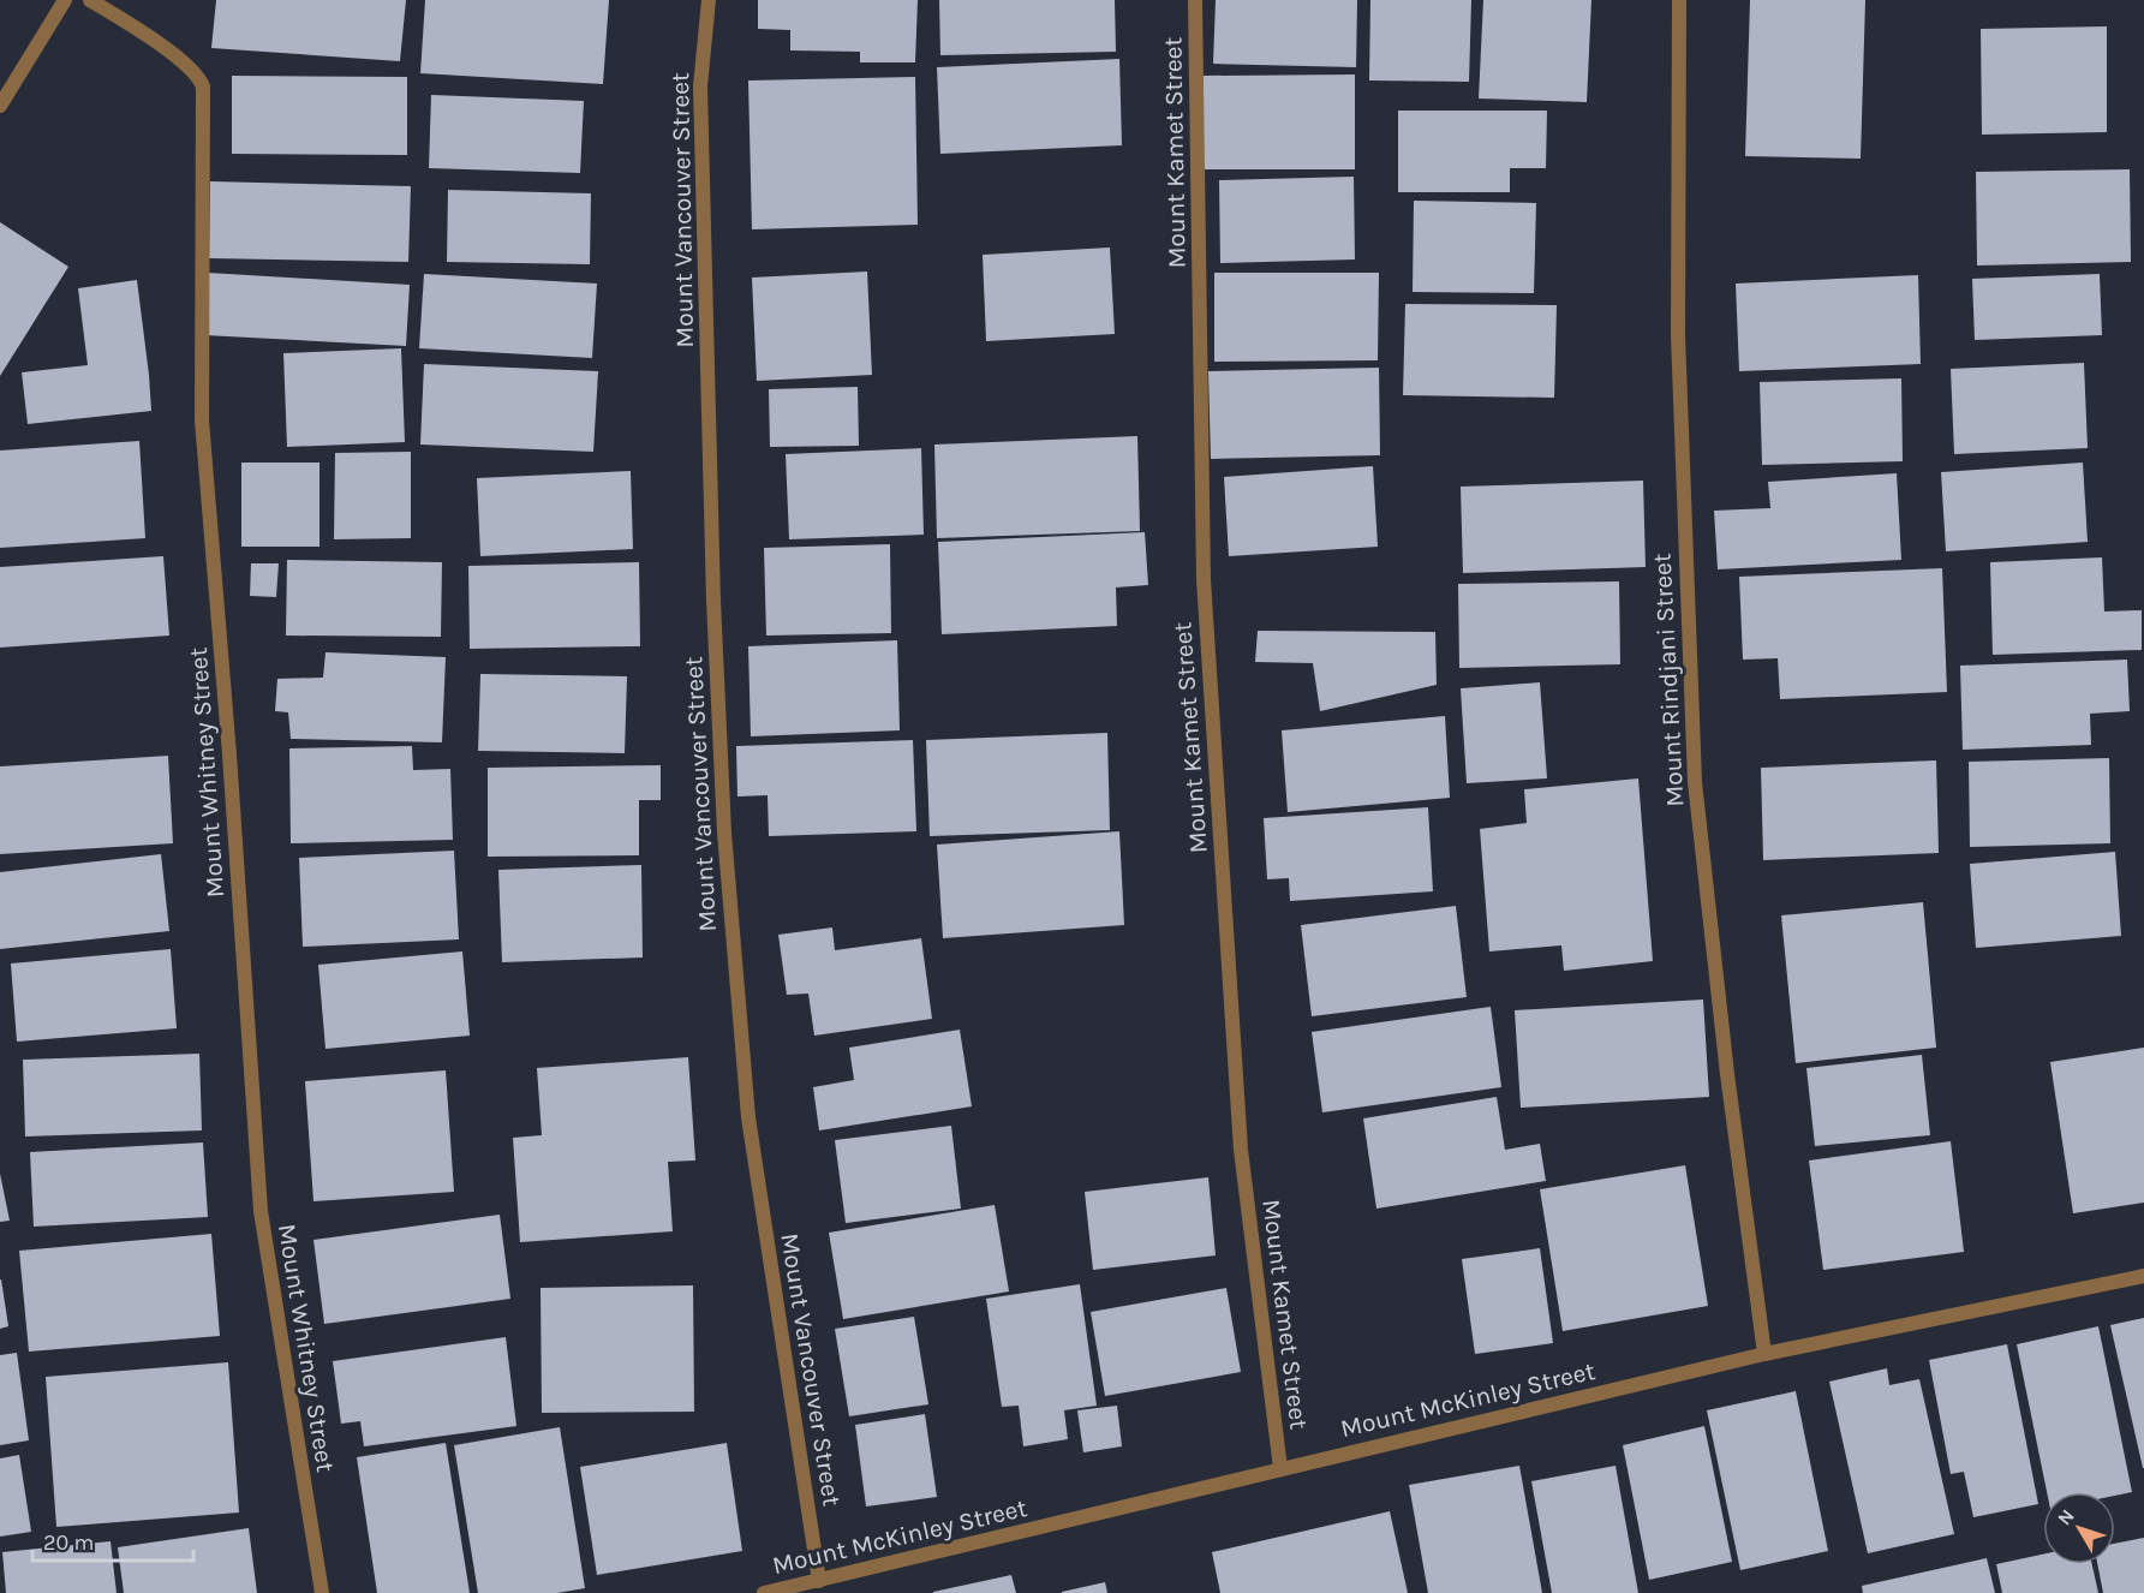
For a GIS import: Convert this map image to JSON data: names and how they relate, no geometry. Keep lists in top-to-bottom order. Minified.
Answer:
{"streets":{"street":["Mount Kamet Street","Mount Vancouver Street","Mount Rindjani Street","Mount Whitney Street","Mount McKinley Street"]},"crossings":[["Mount Kamet Street","Mount McKinley Street"],["Mount Vancouver Street","Mount McKinley Street"],["Mount Rindjani Street","Mount McKinley Street"]],"scale_bar":"20 m","north":"top left"}
